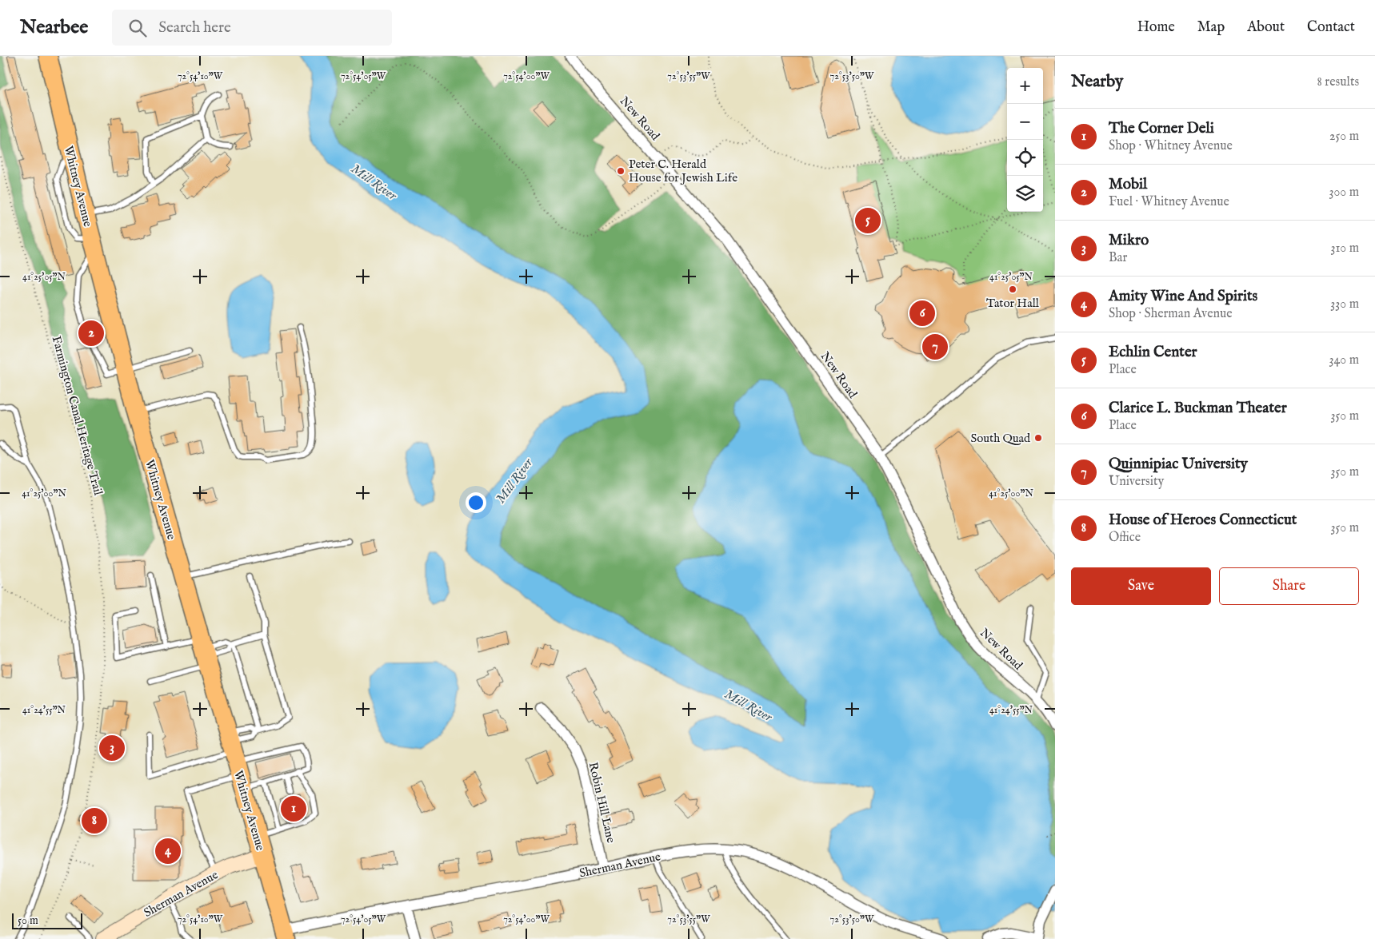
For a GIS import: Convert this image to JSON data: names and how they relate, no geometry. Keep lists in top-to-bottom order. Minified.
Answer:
{"streets":{"highway":["Whitney Avenue"],"main road":["Sherman Avenue"],"street":["New Road","Robin Hill Lane"],"path":["Farmington Canal Heritage Trail"]},"crossings":[["Whitney Avenue","Sherman Avenue"],["Robin Hill Lane","Sherman Avenue"]],"water":["Mill River"],"places":["Peter C. Herald House for Jewish Life","Tator Hall","South Quad"],"scale_bar":"50 m","page":{"header":"Nearbee","search":"Search here","nav":["Home","Map","About","Contact"],"heading":["Nearby","8 results"],"map_buttons":["+","−"],"list":[{"mark":"1","name":"The Corner Deli","note":"Shop · Whitney Avenue","value":"250 m"},{"mark":"2","name":"Mobil","note":"Fuel · Whitney Avenue","value":"300 m"},{"mark":"3","name":"Mikro","note":"Bar","value":"310 m"},{"mark":"4","name":"Amity Wine And Spirits","note":"Shop · Sherman Avenue","value":"330 m"},{"mark":"5","name":"Echlin Center","note":"Place","value":"340 m"},{"mark":"6","name":"Clarice L. Buckman Theater","note":"Place","value":"350 m"},{"mark":"7","name":"Quinnipiac University","note":"University","value":"350 m"},{"mark":"8","name":"House of Heroes Connecticut","note":"Office","value":"350 m"}],"pins":["5","6","2","7","3","1","8","4"],"buttons":["Save","Share"],"scale":"50 m"},"coordinates":["72°54'10\"W","72°54'05\"W","72°54'00\"W","72°53'55\"W","72°53'50\"W","41°25'05\"N","41°25'00\"N","41°24'55\"N"]}
